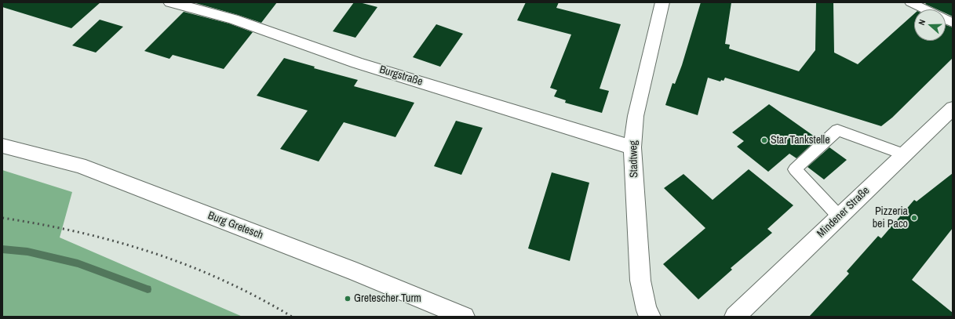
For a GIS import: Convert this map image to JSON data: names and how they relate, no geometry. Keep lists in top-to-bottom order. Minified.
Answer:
{"streets":{"street":["Burgstraße","Stadtweg","Mindener Straße","Burg Gretesch"]},"crossings":[["Burgstraße","Stadtweg"]],"places":["Star Tankstelle","Pizzeria bei Paco","Gretescher Turm"],"north":"left"}
